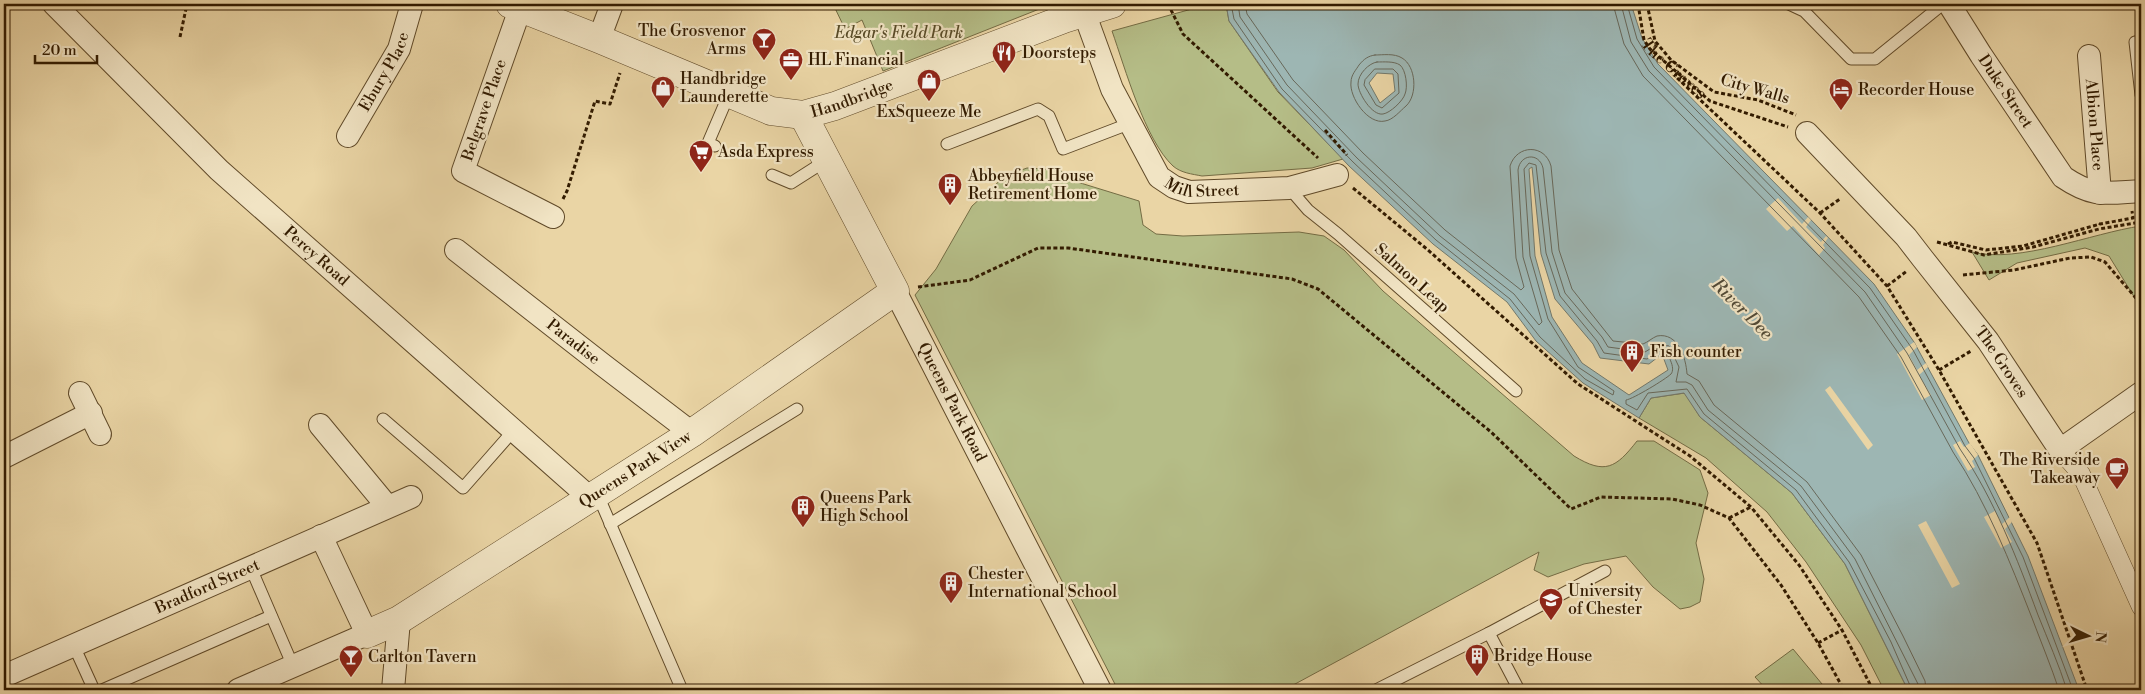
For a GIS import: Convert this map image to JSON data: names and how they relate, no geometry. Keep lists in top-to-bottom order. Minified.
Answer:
{"streets":{"street":["The Groves","Ebury Place","Duke Street","Handbridge","Belgrave Place","Albion Place","Mill Street","Percy Road","Paradise","Queens Park Road","Queens Park View","Bradford Street"],"lane":["Salmon Leap"],"path":["City Walls"]},"crossings":[["The Groves","City Walls"],["Duke Street","Albion Place"],["Handbridge","Belgrave Place"],["Handbridge","Mill Street"],["Handbridge","Queens Park Road"],["Mill Street","Salmon Leap"],["Percy Road","Queens Park View"],["Paradise","Queens Park View"],["Queens Park Road","Queens Park View"]],"water":["River Dee"],"parks":["Edgar's Field Park"],"places":{"bar":["The Grosvenor Arms","Carlton Tavern"],"restaurant":["Doorsteps"],"office":["HL Financial"],"shop":["ExSqueeze Me","Handbridge Launderette"],"hotel":["Recorder House"],"supermarket":["Asda Express"],"building":["Abbeyfield House Retirement Home","Fish counter","Queens Park High School","Chester International School","Bridge House"],"cafe":["The Riverside Takeaway"],"school or university":["University of Chester"]},"scale_bar":"20 m","north":"right"}
